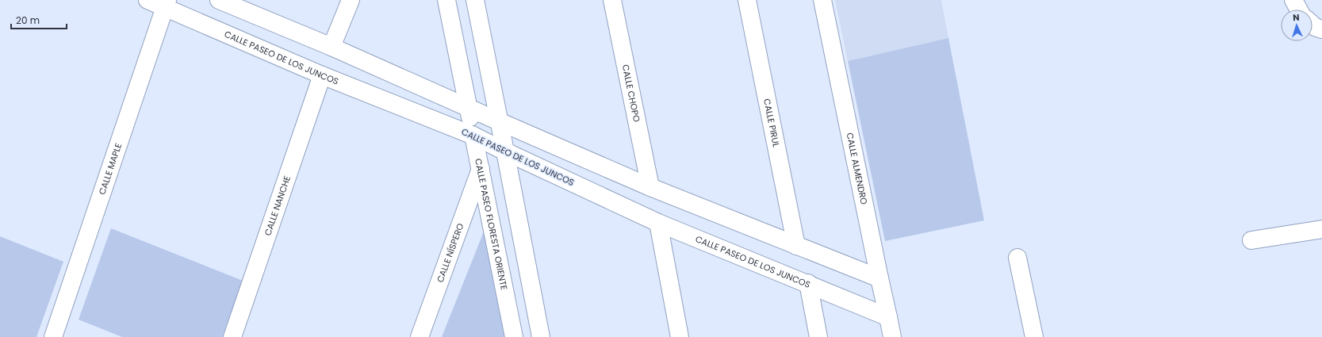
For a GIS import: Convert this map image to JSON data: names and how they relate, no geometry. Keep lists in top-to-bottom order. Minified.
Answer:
{"streets":{"street":["CALLE PASEO DE LOS JUNCOS","CALLE CHOPO","CALLE PIRUL","CALLE MAPLE","CALLE ALMENDRO","CALLE NANCHE","CALLE PASEO FLORESTA ORIENTE","CALLE NÍSPERO"]},"crossings":[["CALLE PASEO DE LOS JUNCOS","CALLE MAPLE"],["CALLE PASEO DE LOS JUNCOS","CALLE ALMENDRO"],["CALLE PASEO DE LOS JUNCOS","CALLE NANCHE"],["CALLE PASEO DE LOS JUNCOS","CALLE PASEO FLORESTA ORIENTE"],["CALLE PASEO FLORESTA ORIENTE","CALLE NÍSPERO"]],"scale_bar":"20 m","north":"top"}
